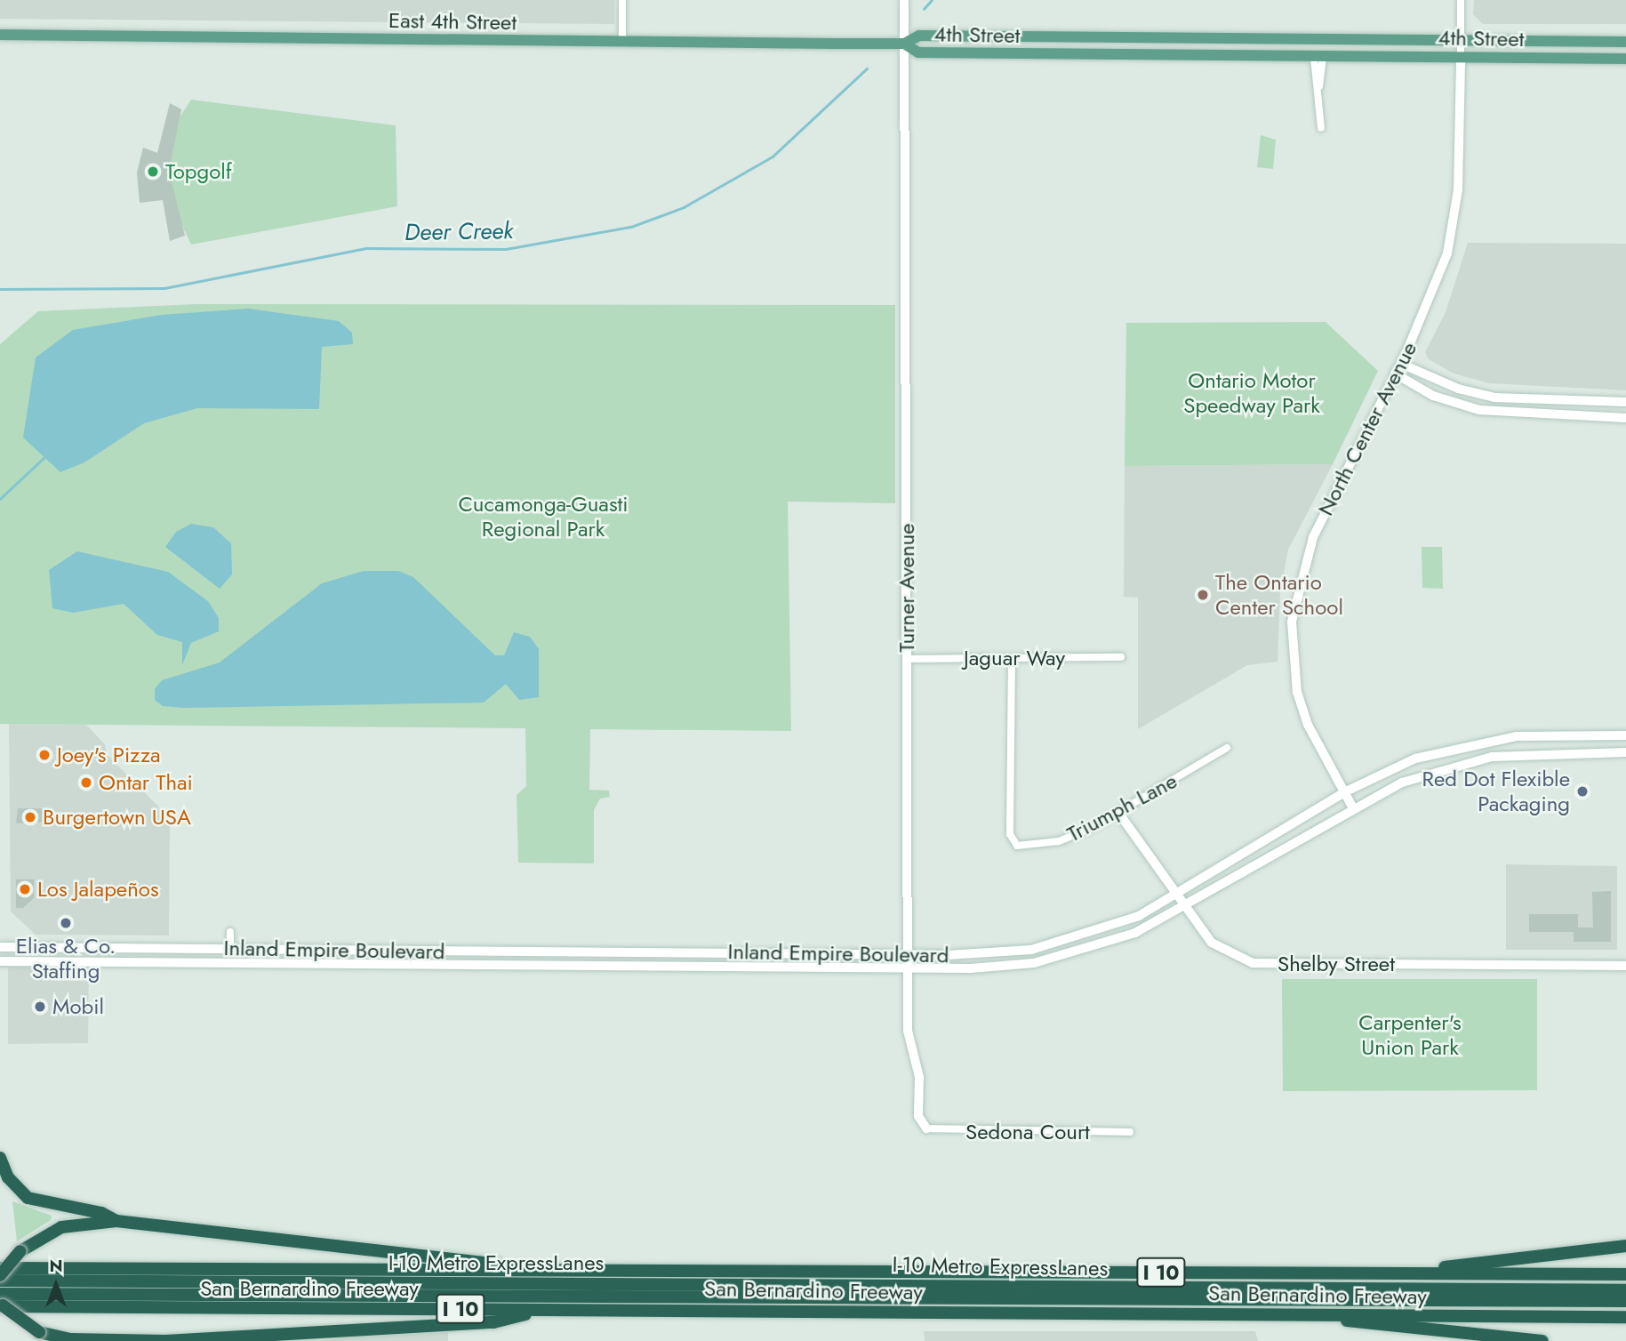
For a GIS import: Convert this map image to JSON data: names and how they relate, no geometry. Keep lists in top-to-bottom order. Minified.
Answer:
{"streets":{"highway":["I-10 Metro ExpressLanes","I 10","San Bernardino Freeway"],"main road":["East 4th Street","4th Street","North Center Avenue","Turner Avenue","Inland Empire Boulevard","Shelby Street"],"street":["Jaguar Way","Triumph Lane","Sedona Court"]},"crossings":[["East 4th Street","4th Street"],["East 4th Street","Turner Avenue"],["4th Street","North Center Avenue"],["4th Street","Turner Avenue"],["North Center Avenue","Inland Empire Boulevard"],["Turner Avenue","Jaguar Way"],["Turner Avenue","Inland Empire Boulevard"],["Turner Avenue","Sedona Court"],["Jaguar Way","Triumph Lane"],["Triumph Lane","Shelby Street"],["Inland Empire Boulevard","Shelby Street"]],"water":["Deer Creek"],"parks":["Ontario Motor Speedway Park","Cucamonga-Guasti Regional Park","Carpenter's Union Park"],"places":["Topgolf","The Ontario Center School","Joey's Pizza","Ontar Thai","Red Dot Flexible Packaging","Burgertown USA","Los Jalapeños","Elias & Co. Staffing","Mobil"],"north":"top"}
